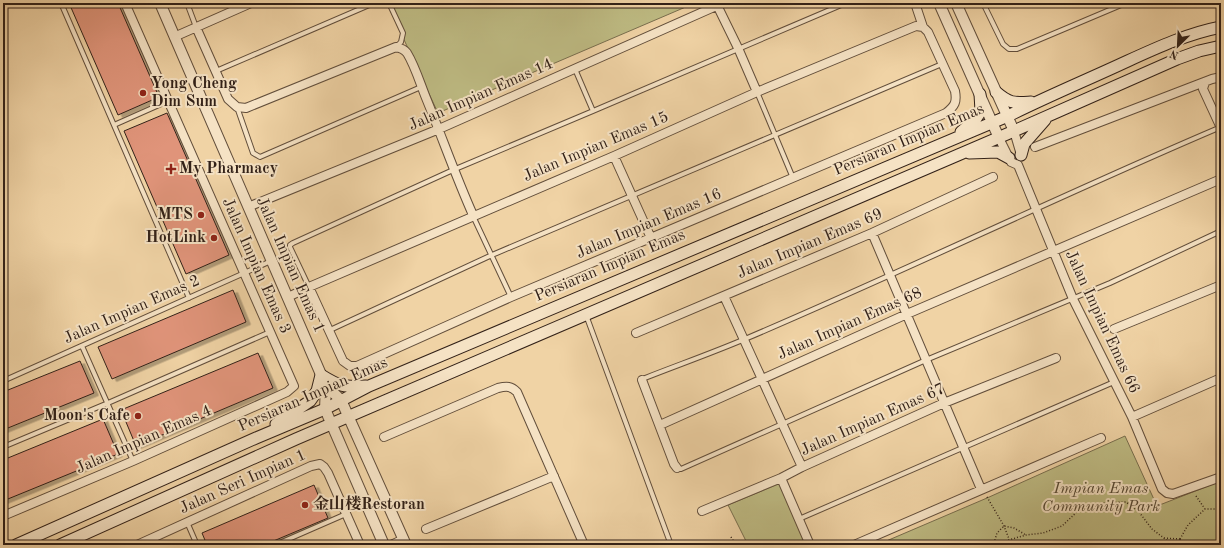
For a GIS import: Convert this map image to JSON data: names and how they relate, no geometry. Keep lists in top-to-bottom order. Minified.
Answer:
{"streets":{"main road":["Persiaran Impian Emas"],"street":["Jalan Impian Emas 14","Jalan Impian Emas 15","Jalan Impian Emas 16","Jalan Impian Emas 69","Jalan Impian Emas 1","Jalan Impian Emas 3","Jalan Impian Emas 66","Jalan Impian Emas 68","Jalan Impian Emas 67","Jalan Impian Emas 4","Jalan Seri Impian 1"],"lane":["Jalan Impian Emas 2"]},"crossings":[["Jalan Impian Emas 14","Jalan Impian Emas 1"],["Persiaran Impian Emas","Jalan Impian Emas 1"],["Persiaran Impian Emas","Jalan Impian Emas 66"],["Jalan Impian Emas 15","Jalan Impian Emas 16"],["Jalan Impian Emas 15","Jalan Impian Emas 1"],["Jalan Impian Emas 1","Jalan Impian Emas 2"],["Jalan Impian Emas 3","Jalan Impian Emas 2"],["Jalan Impian Emas 3","Jalan Impian Emas 4"],["Jalan Impian Emas 66","Jalan Impian Emas 68"]],"parks":["Impian Emas Community Park"],"places":{"other":["Yong Cheng Dim Sum","MTS","HotLink","Moon's Cafe","金山楼Restoran"],"health":["My Pharmacy"]},"north":"bottom left"}
